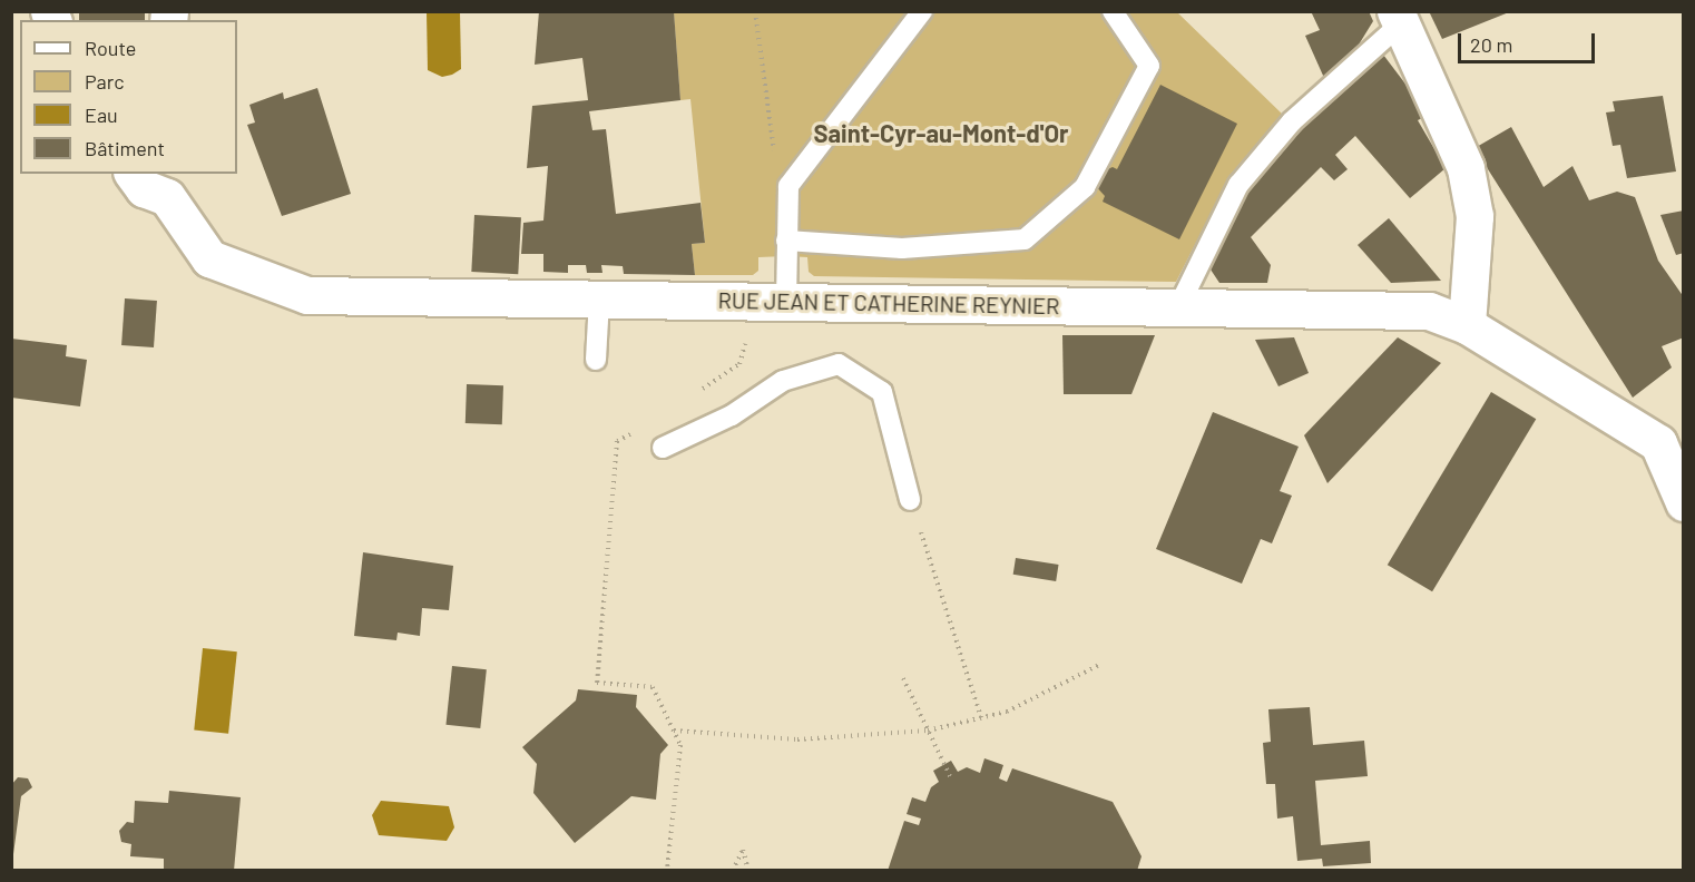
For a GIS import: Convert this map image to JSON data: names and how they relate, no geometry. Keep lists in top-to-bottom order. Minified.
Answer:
{"streets":{"street":["RUE JEAN ET CATHERINE REYNIER"]},"districts":["Saint-Cyr-au-Mont-d'Or"],"legend":["Route","Parc","Eau","Bâtiment"],"scale_bar":"20 m"}
